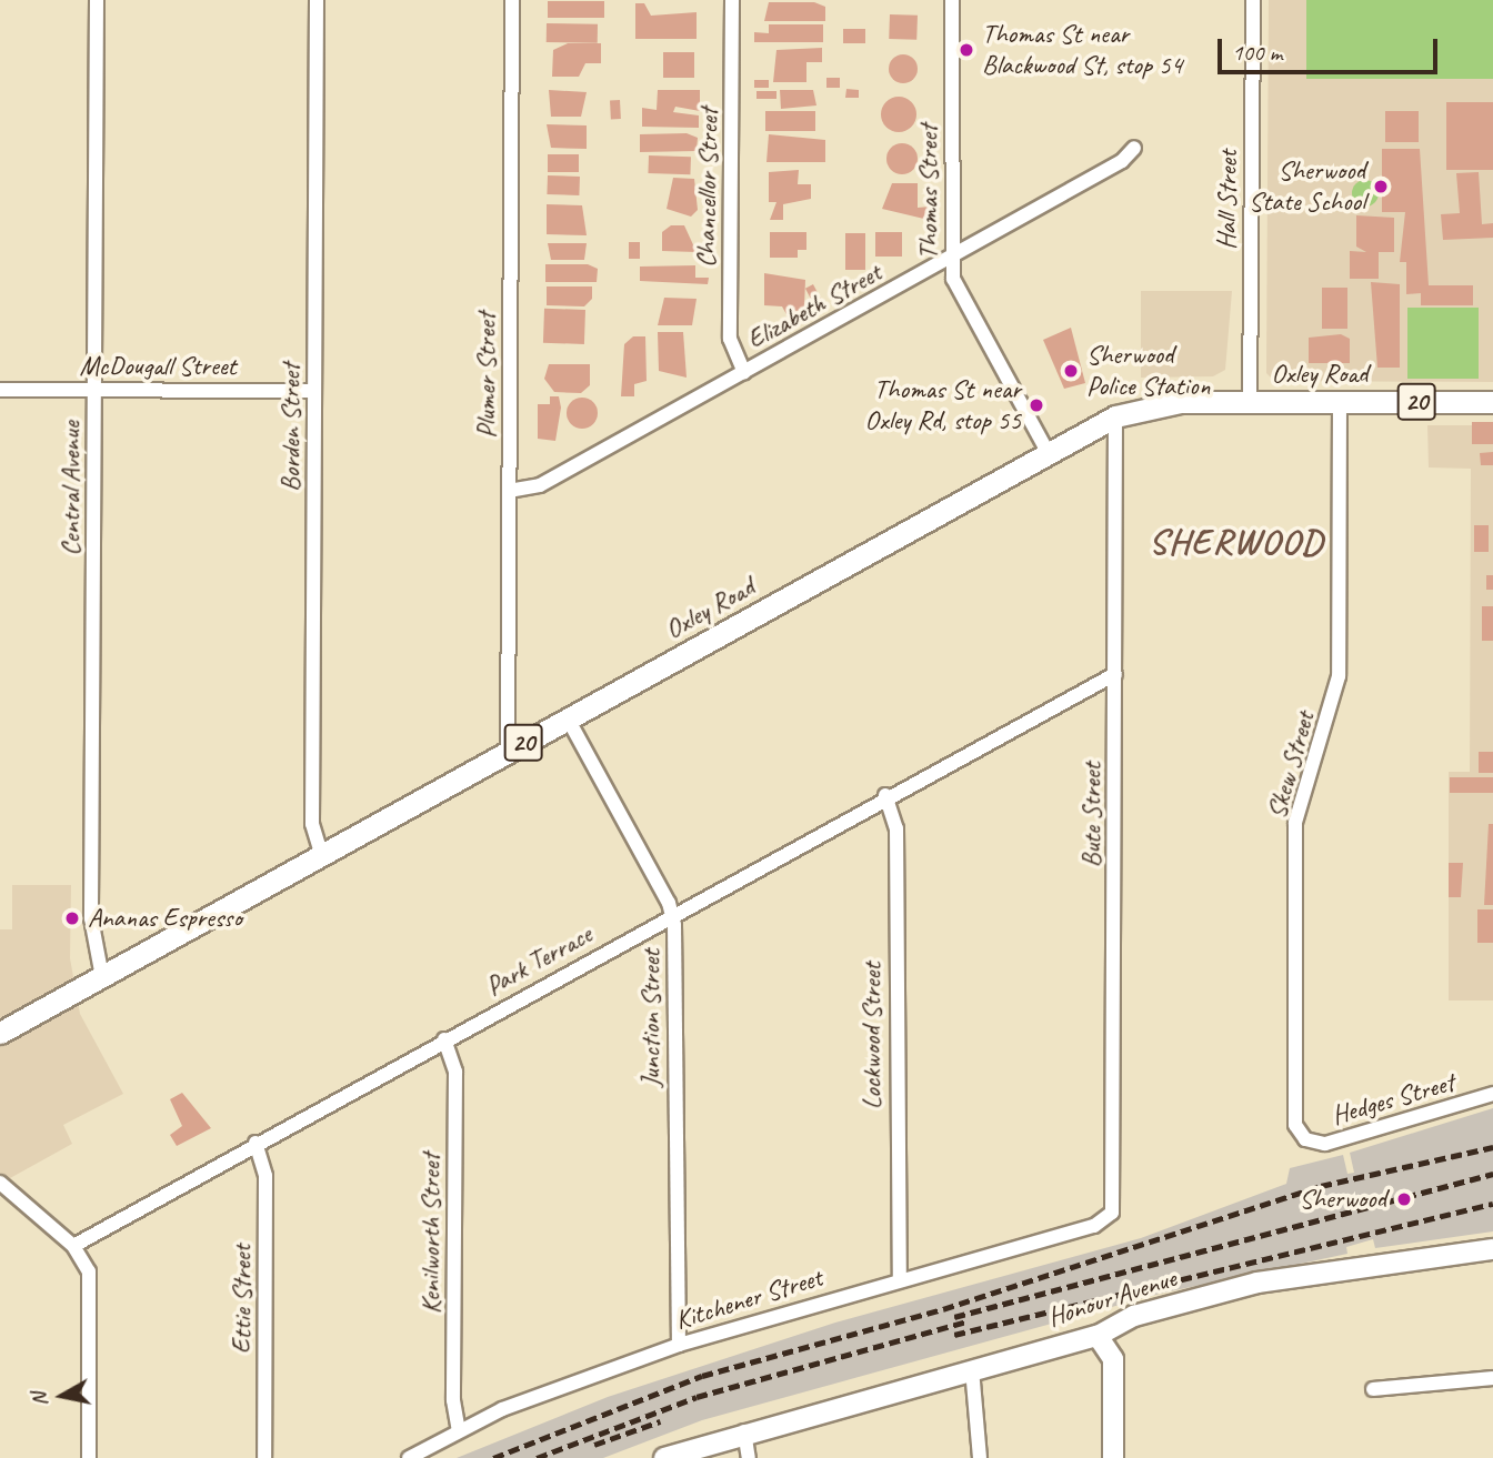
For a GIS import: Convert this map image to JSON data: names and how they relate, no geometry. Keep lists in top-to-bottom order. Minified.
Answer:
{"streets":{"main road":["Oxley Road","20"],"street":["Chancellor Street","Thomas Street","Hall Street","Elizabeth Street","McDougall Street","Plumer Street","Borden Street","Central Avenue","Skew Street","Bute Street","Park Terrace","Junction Street","Lockwood Street","Hedges Street","Kenilworth Street","Honour Avenue","Ettie Street","Kitchener Street"]},"crossings":[["Chancellor Street","Elizabeth Street"],["Thomas Street","Elizabeth Street"],["Thomas Street","Oxley Road"],["Hall Street","Oxley Road"],["Elizabeth Street","Plumer Street"],["McDougall Street","Borden Street"],["McDougall Street","Central Avenue"],["Oxley Road","Plumer Street"],["Oxley Road","Borden Street"],["Oxley Road","Central Avenue"],["Oxley Road","Skew Street"],["Oxley Road","Bute Street"],["Oxley Road","Junction Street"],["Skew Street","Hedges Street"],["Bute Street","Park Terrace"],["Bute Street","Kitchener Street"],["Park Terrace","Junction Street"],["Park Terrace","Lockwood Street"],["Park Terrace","Kenilworth Street"],["Park Terrace","Ettie Street"],["Junction Street","Kitchener Street"],["Lockwood Street","Kitchener Street"],["Kenilworth Street","Kitchener Street"]],"districts":["SHERWOOD"],"places":["Thomas St near Blackwood St, stop 54","Sherwood State School","Sherwood Police Station","Thomas St near Oxley Rd, stop 55","Ananas Espresso","Sherwood"],"scale_bar":"100 m","north":"left"}
